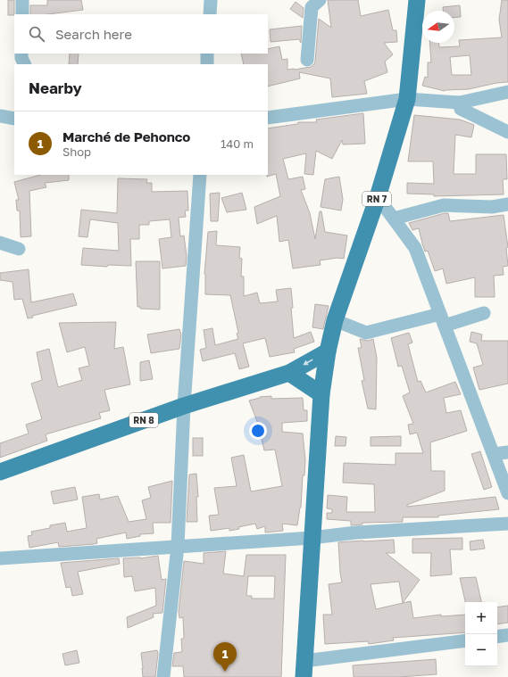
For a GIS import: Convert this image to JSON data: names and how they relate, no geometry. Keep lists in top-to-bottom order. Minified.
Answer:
{"streets":{"main road":["RN 7","RN 8"]},"crossings":[["RN 7","RN 8"]],"north":"left","page":{"search":"Search here","heading":"Nearby","list":[{"mark":"1","name":"Marché de Pehonco","note":"Shop","value":"140 m"}],"map_buttons":["+","−"],"pins":"1"}}
